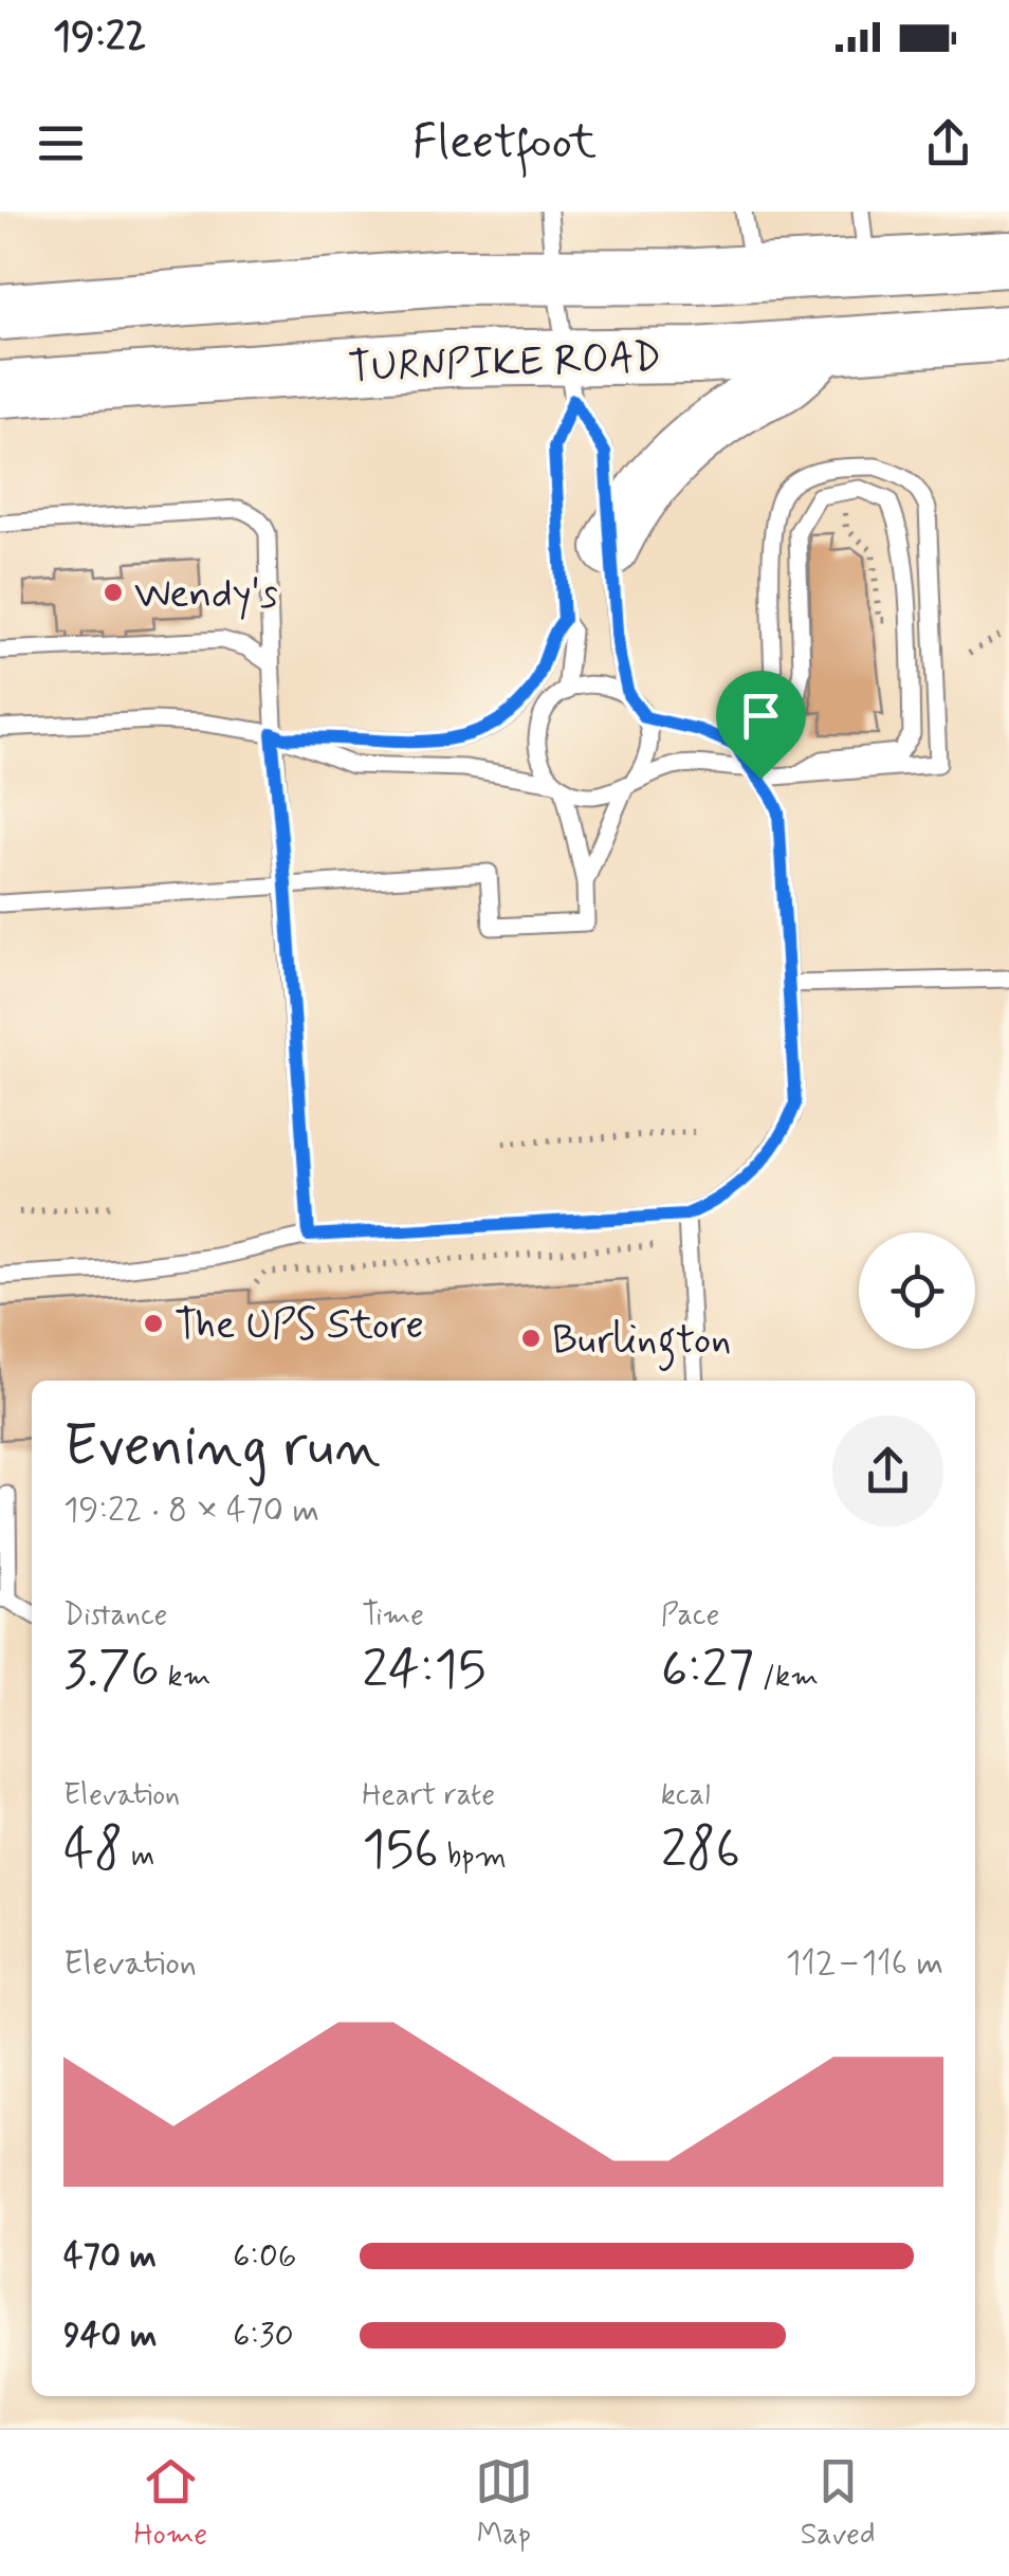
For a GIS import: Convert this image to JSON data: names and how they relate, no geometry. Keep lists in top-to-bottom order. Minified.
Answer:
{"streets":{"highway":["TURNPIKE ROAD"]},"places":["Wendy's","The UPS Store","Burlington"],"page":{"status":"19:22","header":"Fleetfoot","heading":["Evening run","19:22 · 8 × 470 m"],"stats":[["Distance","3.76 km"],["Time","24:15"],["Pace","6:27 /km"],["Elevation","48 m"],["Heart rate","156 bpm"],["kcal","286"]],"chart":["Elevation","112–116 m"],"list":[{"name":"470 m","note":"6:06"},{"name":"940 m","note":"6:30"}],"tabs":["Home","Map","Saved"]}}
